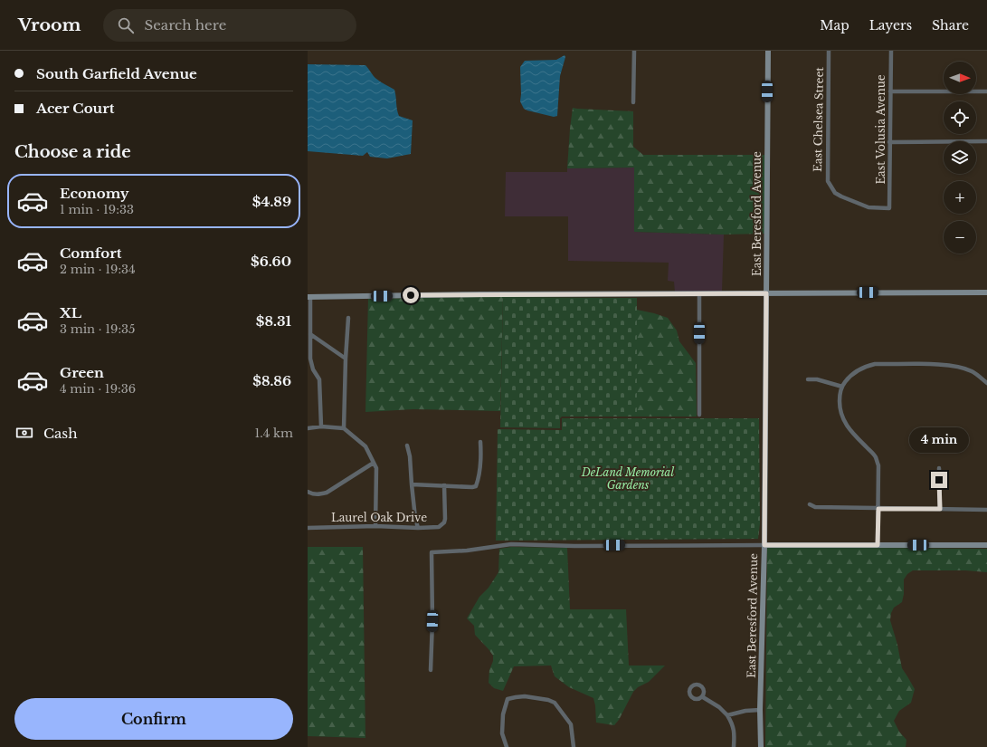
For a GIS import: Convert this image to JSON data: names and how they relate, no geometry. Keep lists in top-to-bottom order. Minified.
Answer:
{"streets":{"street":["East Chelsea Street","East Volusia Avenue","East Beresford Avenue","Laurel Oak Drive"]},"crossings":[["East Chelsea Street","East Volusia Avenue"]],"parks":["DeLand Memorial Gardens"],"north":"right","page":{"header":"Vroom","search":"Search here","nav":["Map","Layers","Share"],"banner":["South Garfield Avenue","Acer Court"],"map_buttons":["+","−"],"heading":"Choose a ride","list":[{"name":"Economy","note":"1 min · 19:33","value":"$4.89"},{"name":"Comfort","note":"2 min · 19:34","value":"$6.60"},{"name":"XL","note":"3 min · 19:35","value":"$8.31"},{"name":"Green","note":"4 min · 19:36","value":"$8.86"}],"pay":["Cash","1.4 km"],"bubble":"4 min","buttons":"Confirm"}}
